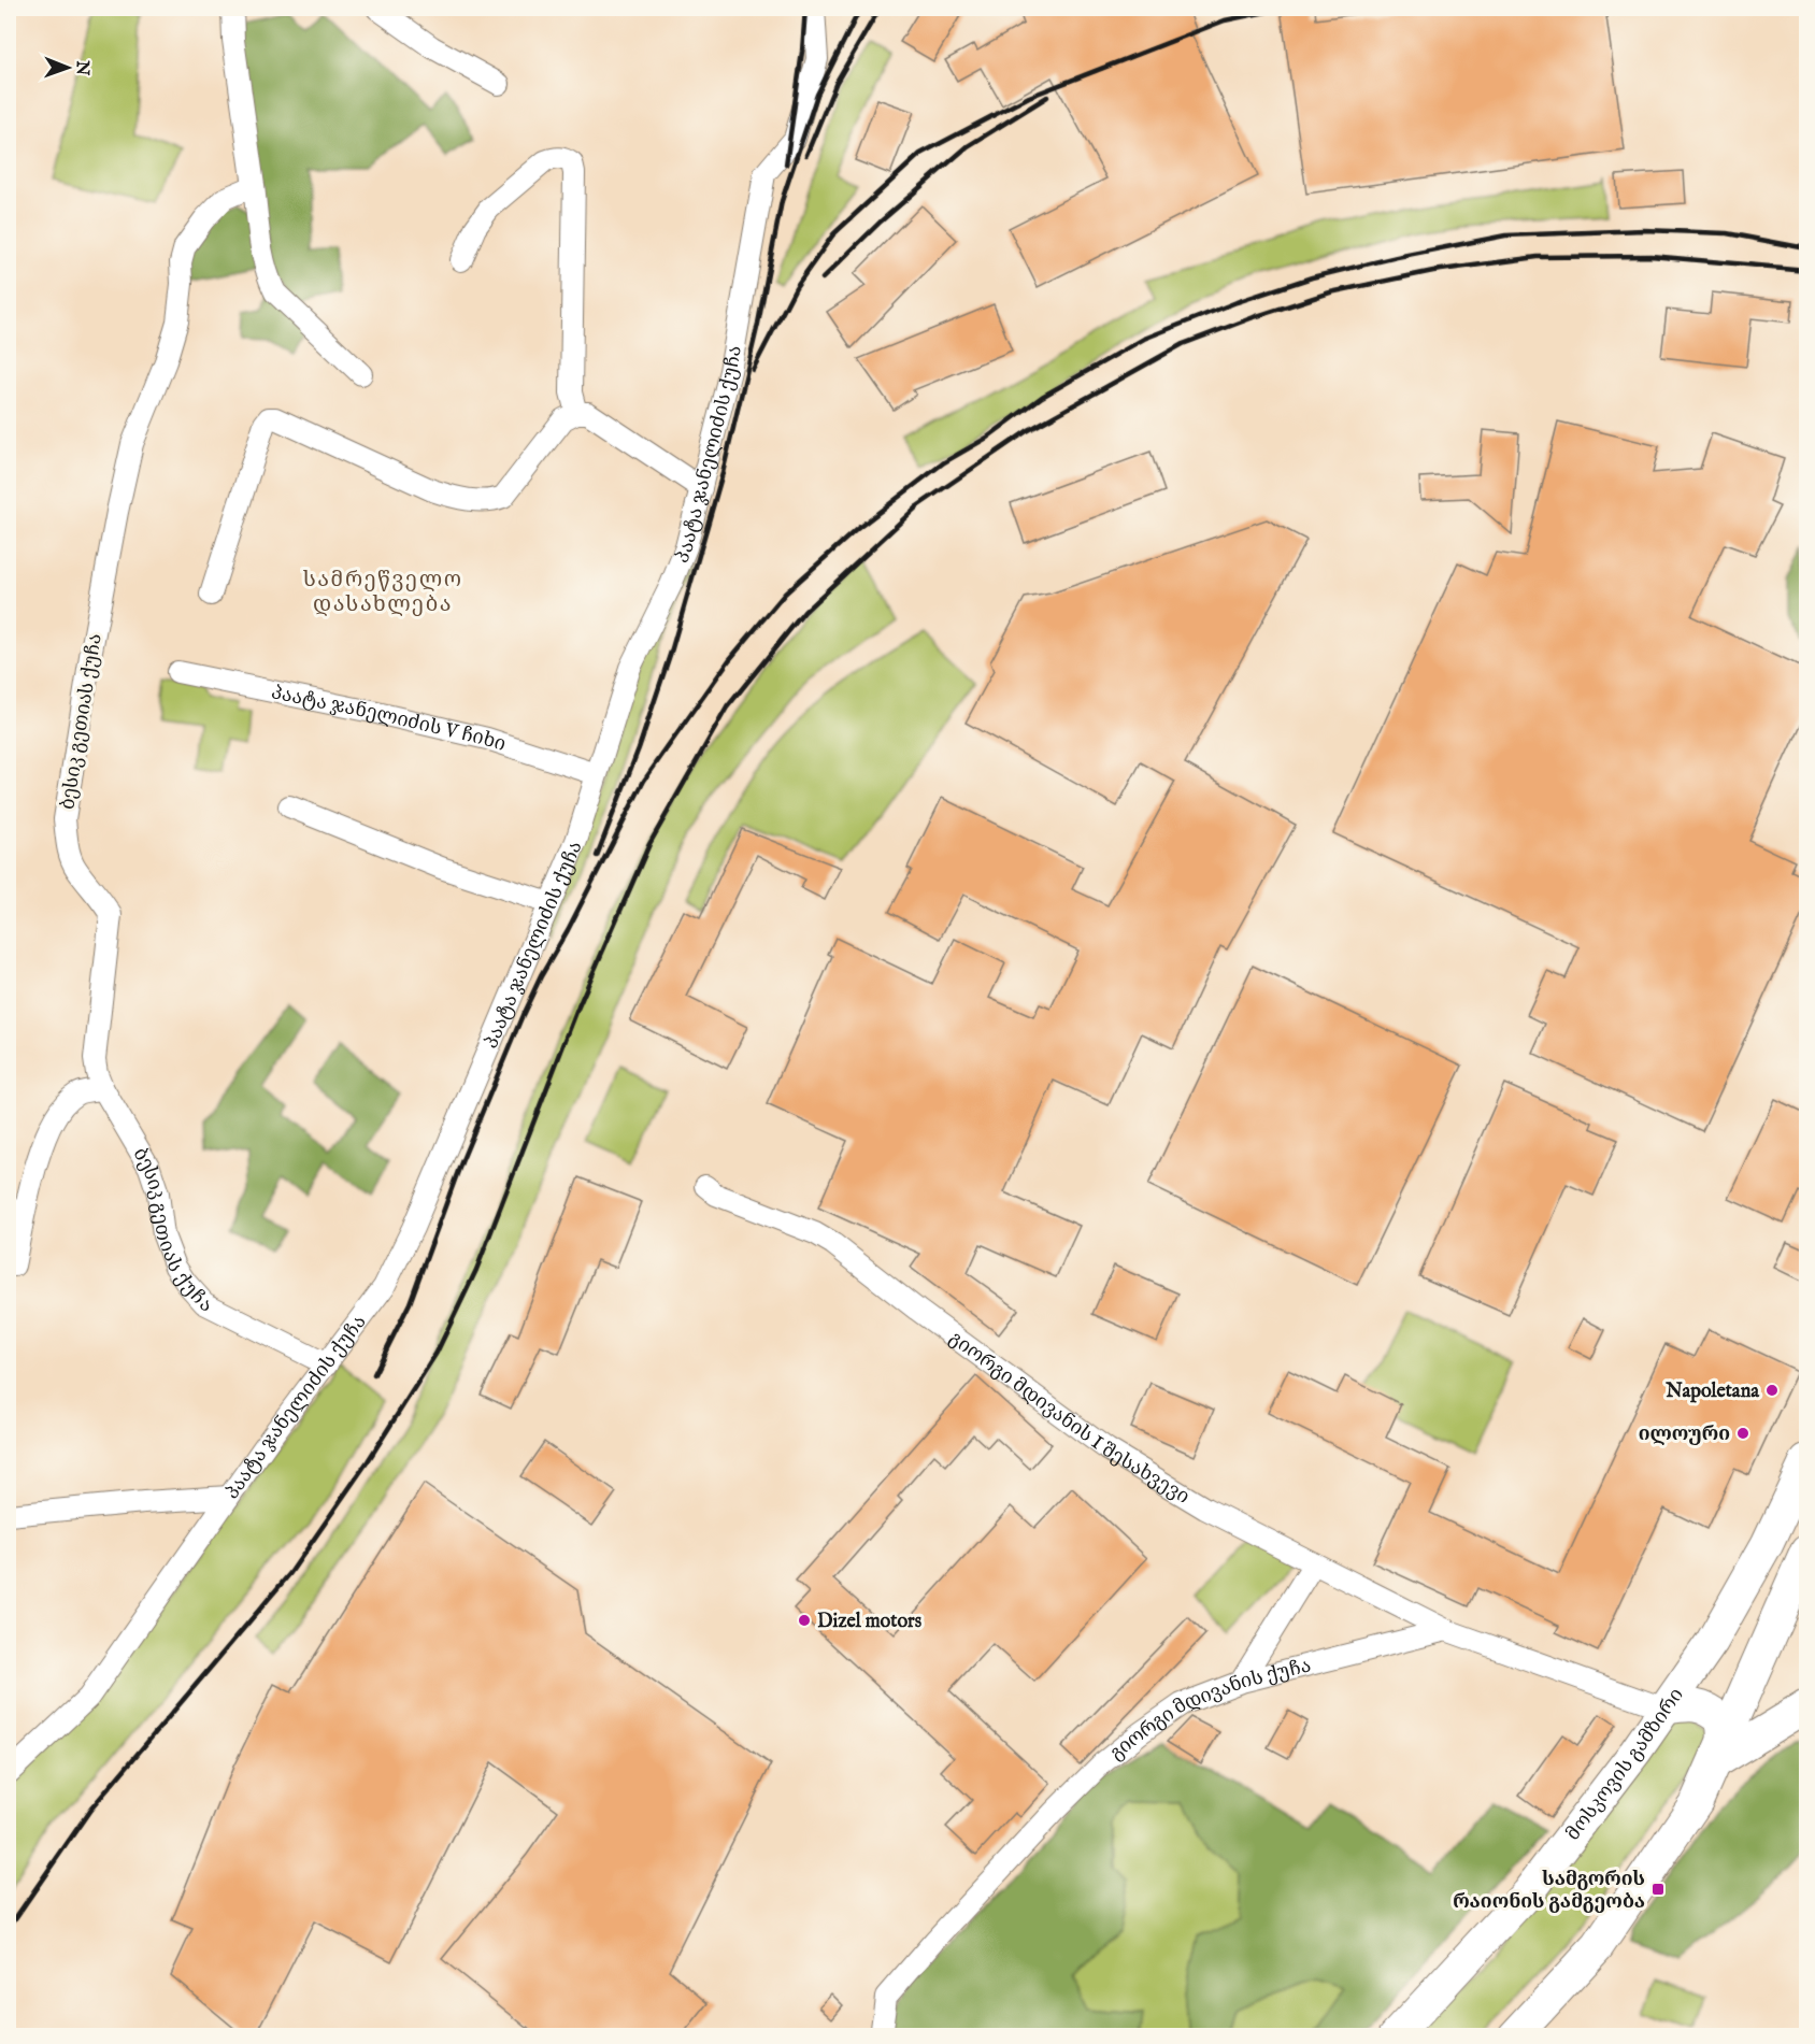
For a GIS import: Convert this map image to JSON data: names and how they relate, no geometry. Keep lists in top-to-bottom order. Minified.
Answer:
{"streets":{"main road":["მოსკოვის გამზირი"],"street":["პაატა ჯანელიძის ქუჩა","პაატა ჯანელიძის V ჩიხი","ბესიკ გეთიას ქუჩა","გიორგი მდივანის I შესახვევი","გიორგი მდივანის ქუჩა"]},"crossings":[["პაატა ჯანელიძის ქუჩა","პაატა ჯანელიძის V ჩიხი"],["პაატა ჯანელიძის ქუჩა","ბესიკ გეთიას ქუჩა"],["გიორგი მდივანის I შესახვევი","გიორგი მდივანის ქუჩა"]],"districts":["სამრეწველო დასახლება"],"places":{"other":["Napoletana","ილოური","Dizel motors"],"transit":["სამგორის რაიონის გამგეობა"]},"north":"right"}
